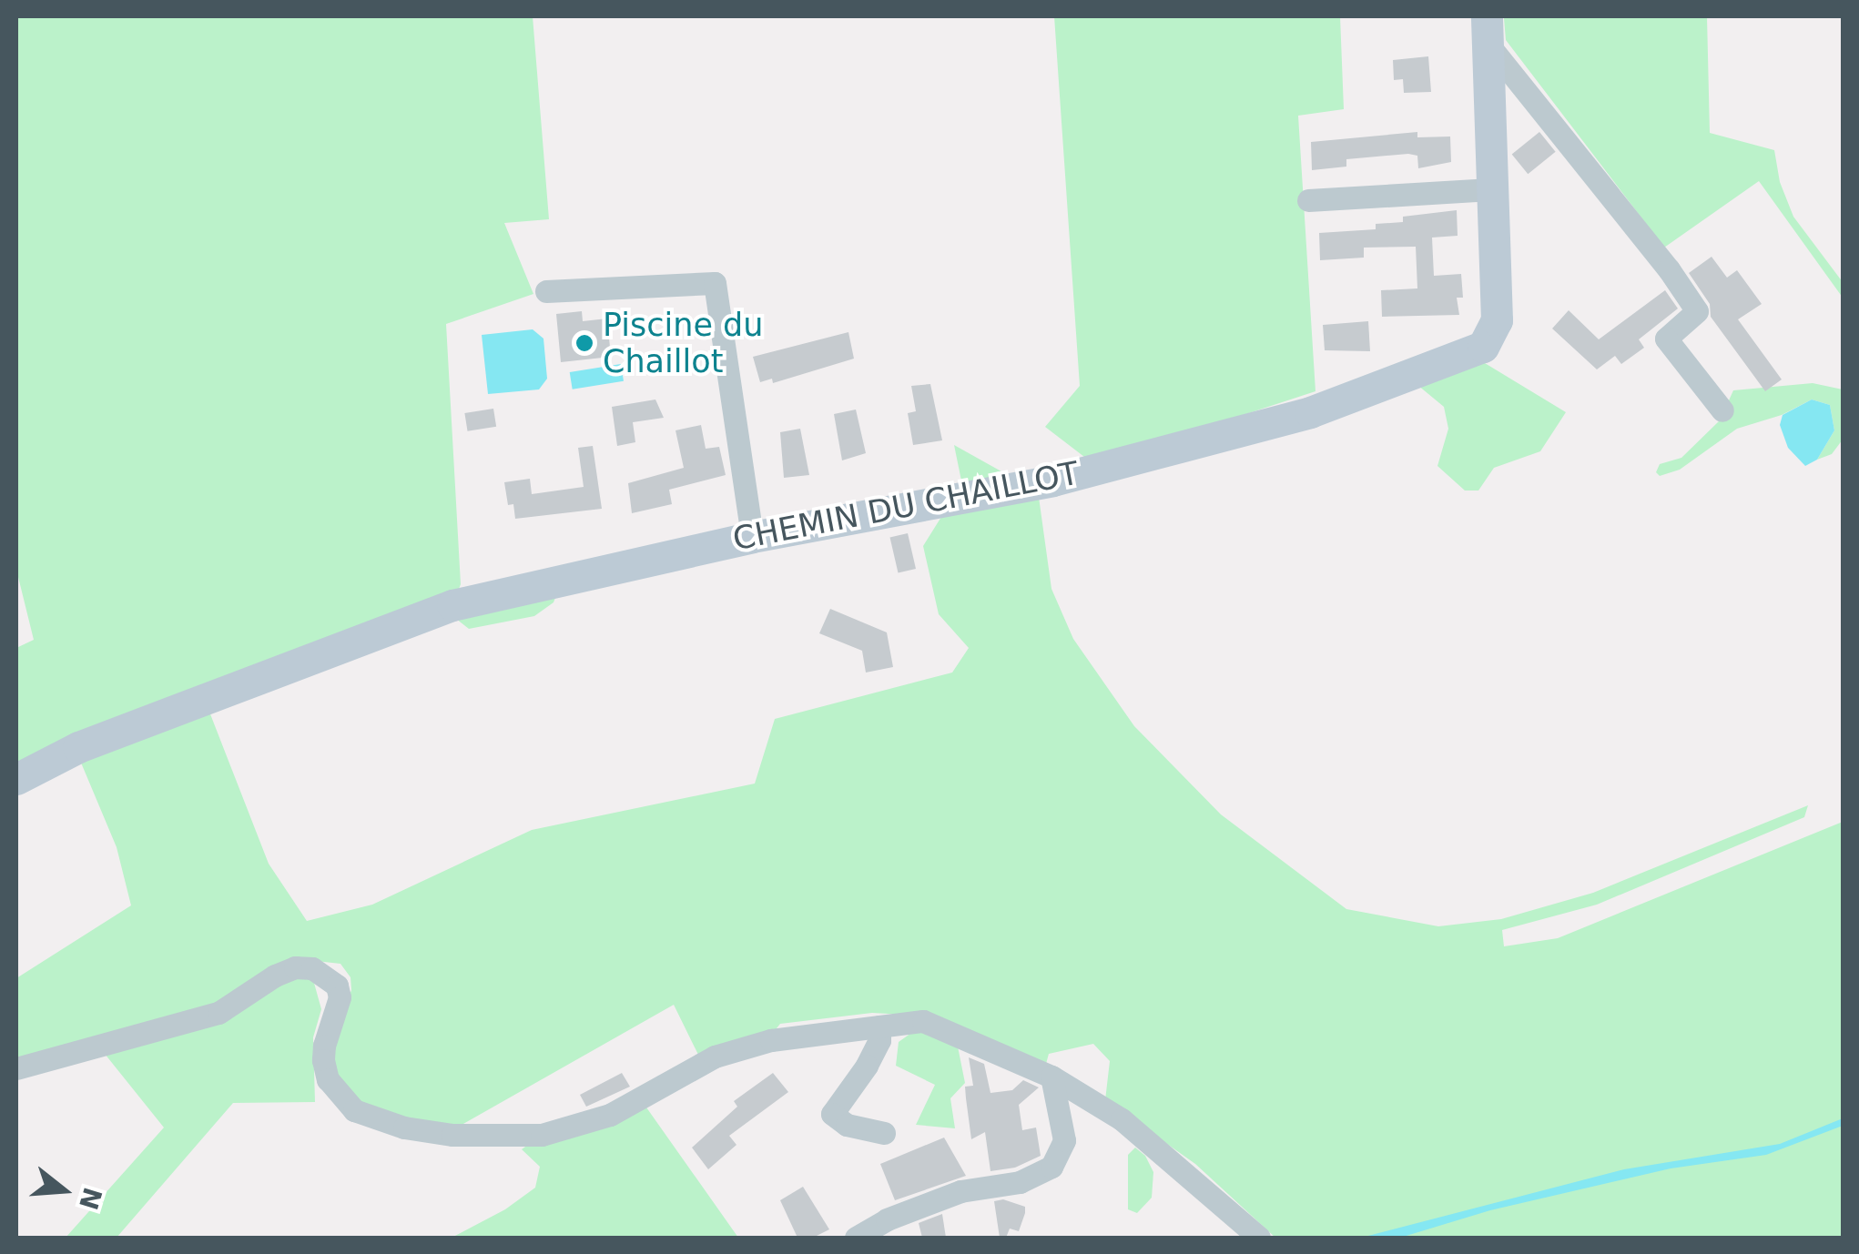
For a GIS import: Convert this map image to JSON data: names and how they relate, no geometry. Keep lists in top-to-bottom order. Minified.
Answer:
{"streets":{"street":["CHEMIN DU CHAILLOT"]},"places":["Piscine du Chaillot"],"north":"right"}
